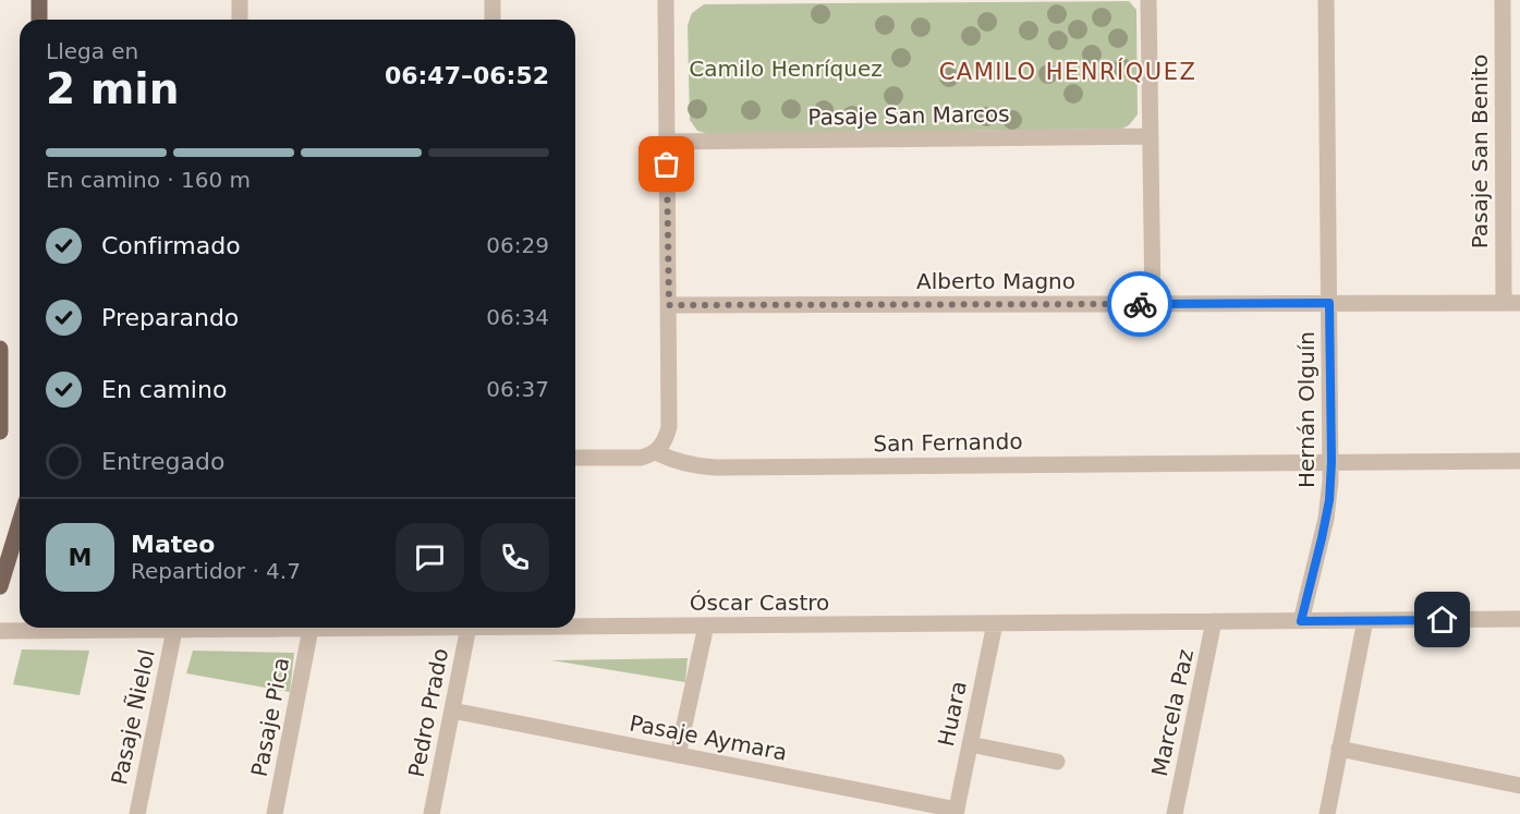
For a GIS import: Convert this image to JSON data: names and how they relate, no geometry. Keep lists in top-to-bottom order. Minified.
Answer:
{"streets":{"street":["Pasaje San Marcos","Pasaje San Benito","Alberto Magno","Hernán Olguín","San Fernando","Óscar Castro","Pedro Prado","Marcela Paz","Huara","Pasaje Ñielol","Pasaje Pica","Pasaje Aymara"]},"crossings":[["Pasaje San Benito","Alberto Magno"],["Alberto Magno","Hernán Olguín"],["Hernán Olguín","San Fernando"],["Hernán Olguín","Óscar Castro"],["Óscar Castro","Marcela Paz"],["Óscar Castro","Huara"],["Óscar Castro","Pasaje Ñielol"],["Óscar Castro","Pasaje Pica"],["Pedro Prado","Pasaje Aymara"],["Huara","Pasaje Aymara"]],"districts":["CAMILO HENRÍQUEZ"],"parks":["Camilo Henríquez"],"page":{"heading":["2 min","Llega en","06:47–06:52"],"panel":["Mateo","Repartidor · 4.7"],"bar":"En camino · 160 m","list":[["Confirmado","06:29"],["Preparando","06:34"],["En camino","06:37"],"Entregado"],"round":"M"}}
